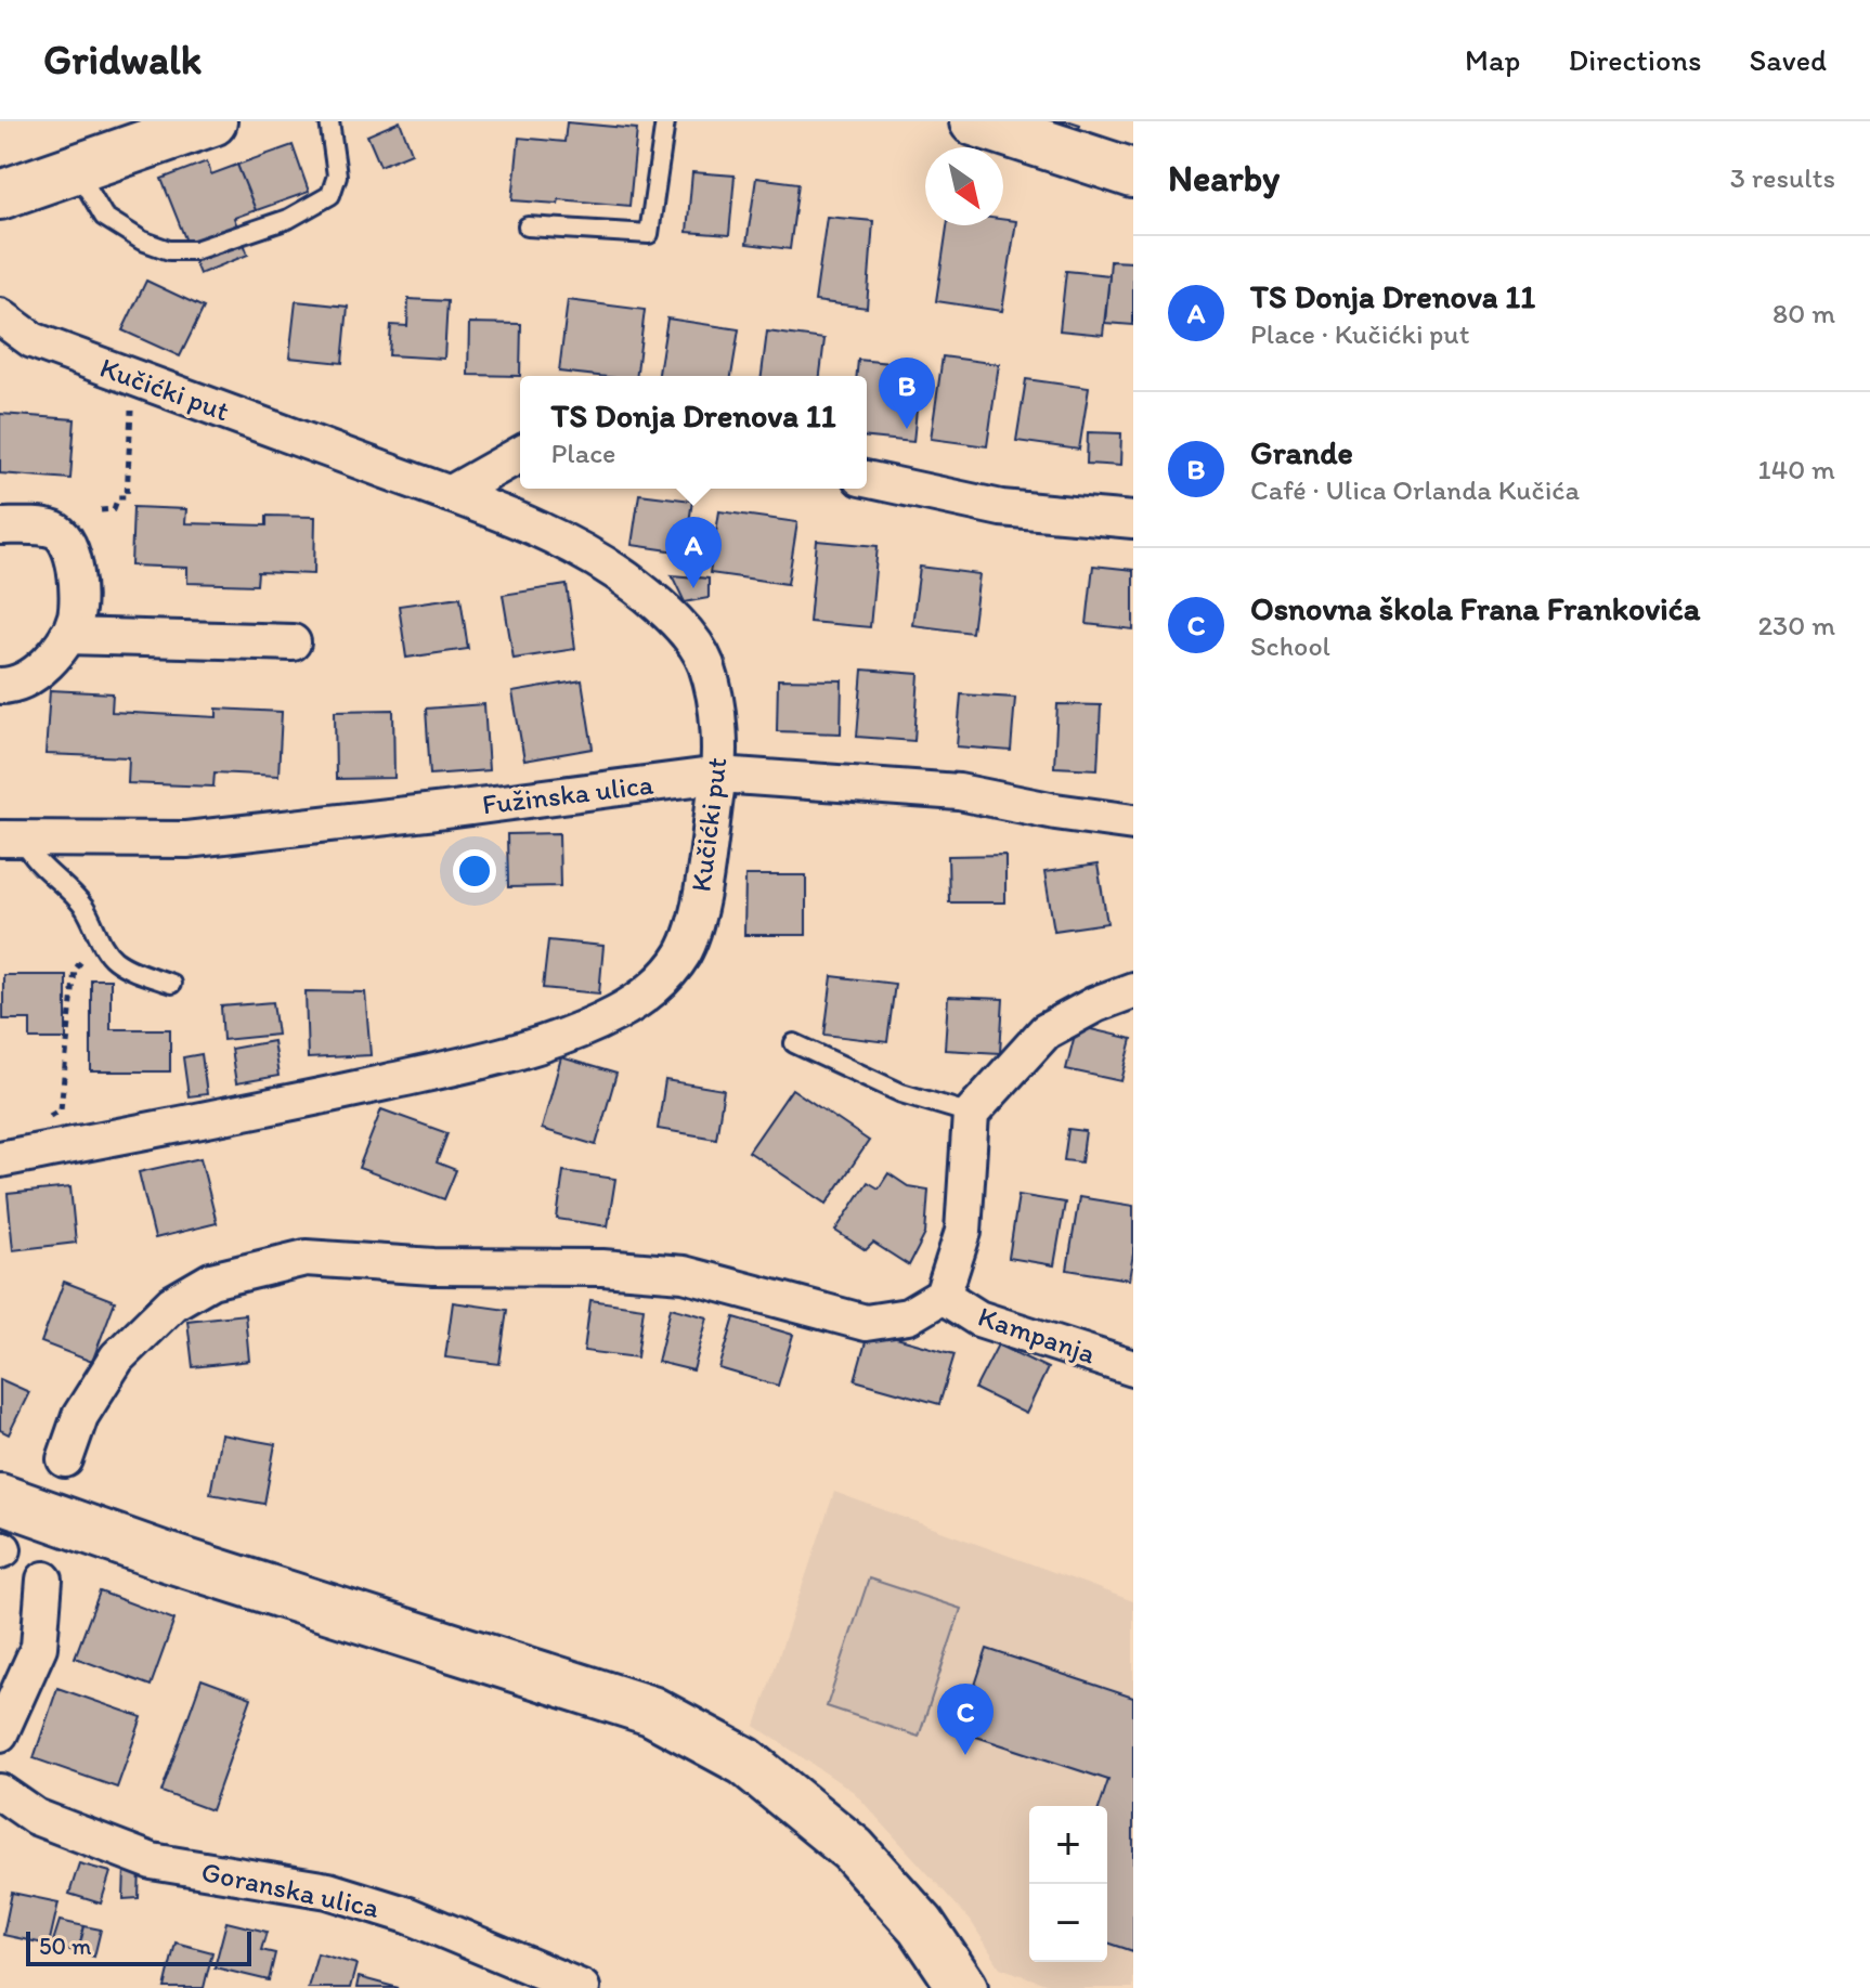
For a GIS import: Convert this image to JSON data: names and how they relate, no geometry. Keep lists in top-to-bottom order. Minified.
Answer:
{"streets":{"street":["Kučićki put","Fužinska ulica","Kampanja","Goranska ulica"]},"crossings":[["Kučićki put","Fužinska ulica"]],"scale_bar":"50 m","north":"bottom right","page":{"header":"Gridwalk","nav":["Map","Directions","Saved"],"heading":["Nearby","3 results"],"list":[{"mark":"A","name":"TS Donja Drenova 11","note":"Place · Kučićki put","value":"80 m"},{"mark":"B","name":"Grande","note":"Café · Ulica Orlanda Kučića","value":"140 m"},{"mark":"C","name":"Osnovna škola Frana Frankovića","note":"School","value":"230 m"}],"pins":["B","A","C"],"popup":["TS Donja Drenova 11","Place"],"map_buttons":["+","−"],"scale":"50 m"}}
